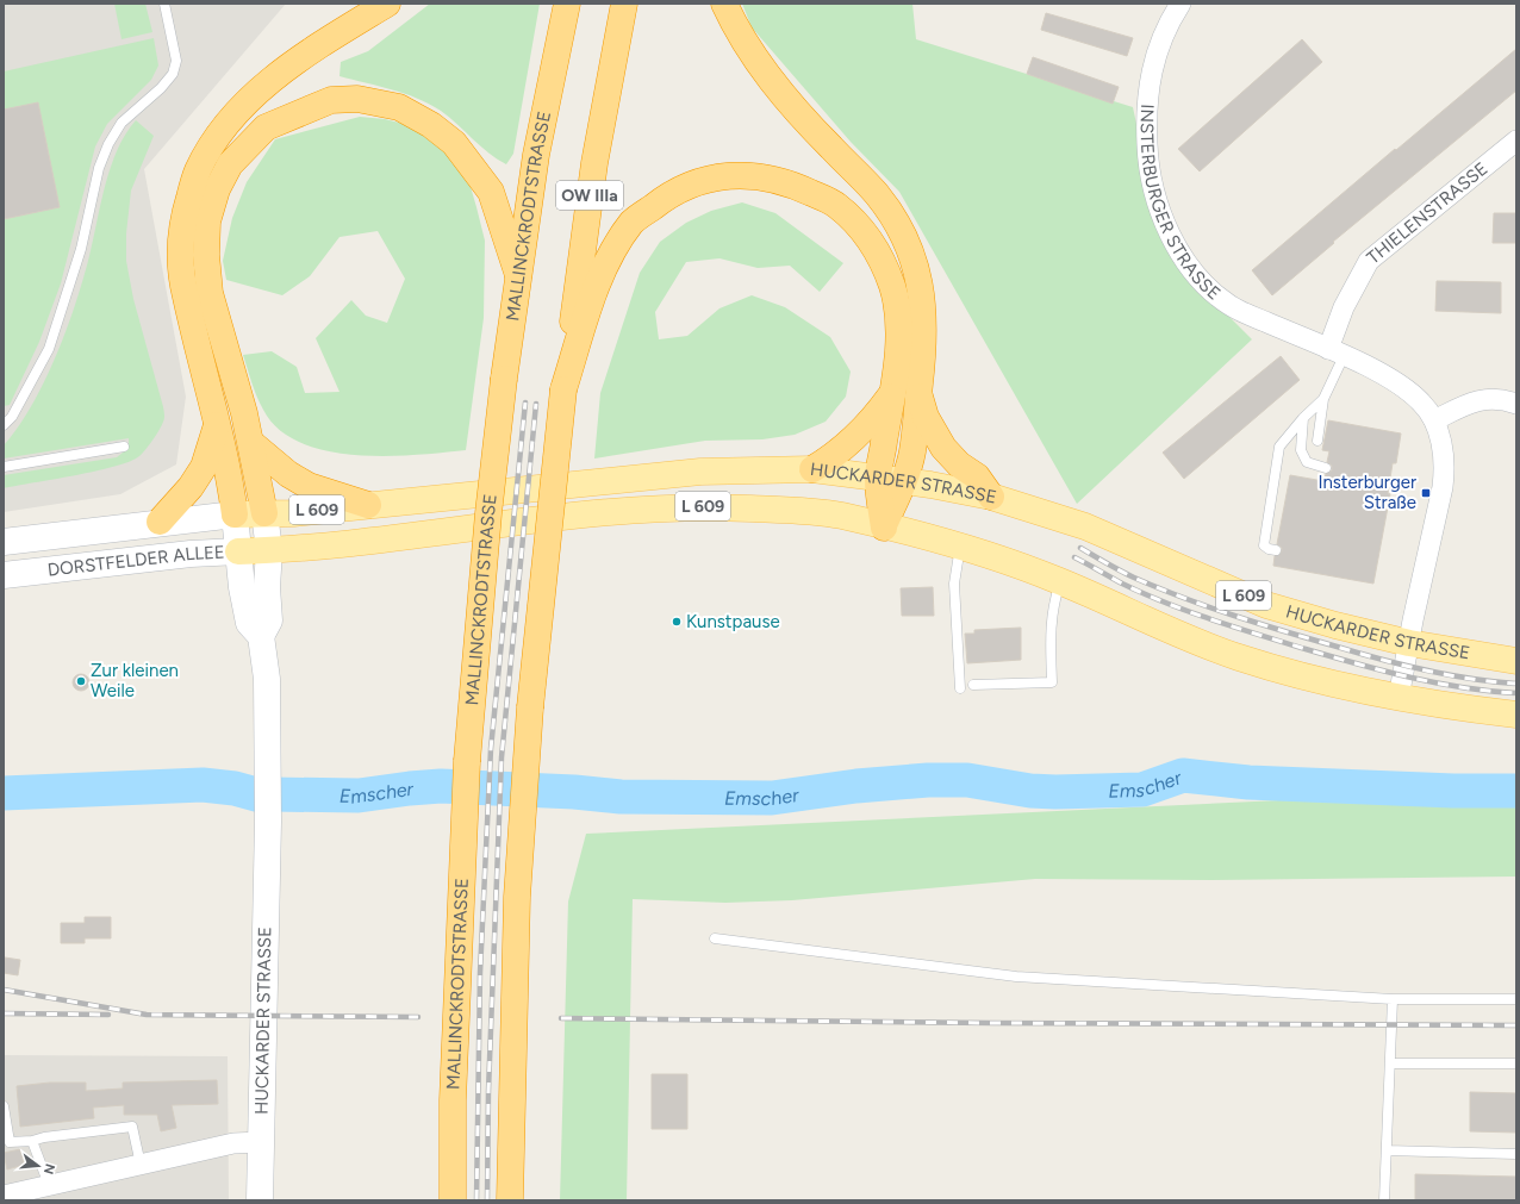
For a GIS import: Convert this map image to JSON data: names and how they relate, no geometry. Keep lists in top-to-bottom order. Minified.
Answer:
{"streets":{"highway":["OW IIIa","MALLINCKRODTSTRASSE"],"main road":["HUCKARDER STRASSE","L 609","DORSTFELDER ALLEE"],"street":["INSTERBURGER STRASSE","THIELENSTRASSE"]},"crossings":[["INSTERBURGER STRASSE","THIELENSTRASSE"],["INSTERBURGER STRASSE","HUCKARDER STRASSE"],["INSTERBURGER STRASSE","L 609"],["HUCKARDER STRASSE","L 609"],["HUCKARDER STRASSE","DORSTFELDER ALLEE"],["L 609","DORSTFELDER ALLEE"]],"water":["Emscher"],"places":{"transit":["Insterburger Straße"],"other":["Kunstpause","Zur kleinen Weile"]},"north":"right"}
